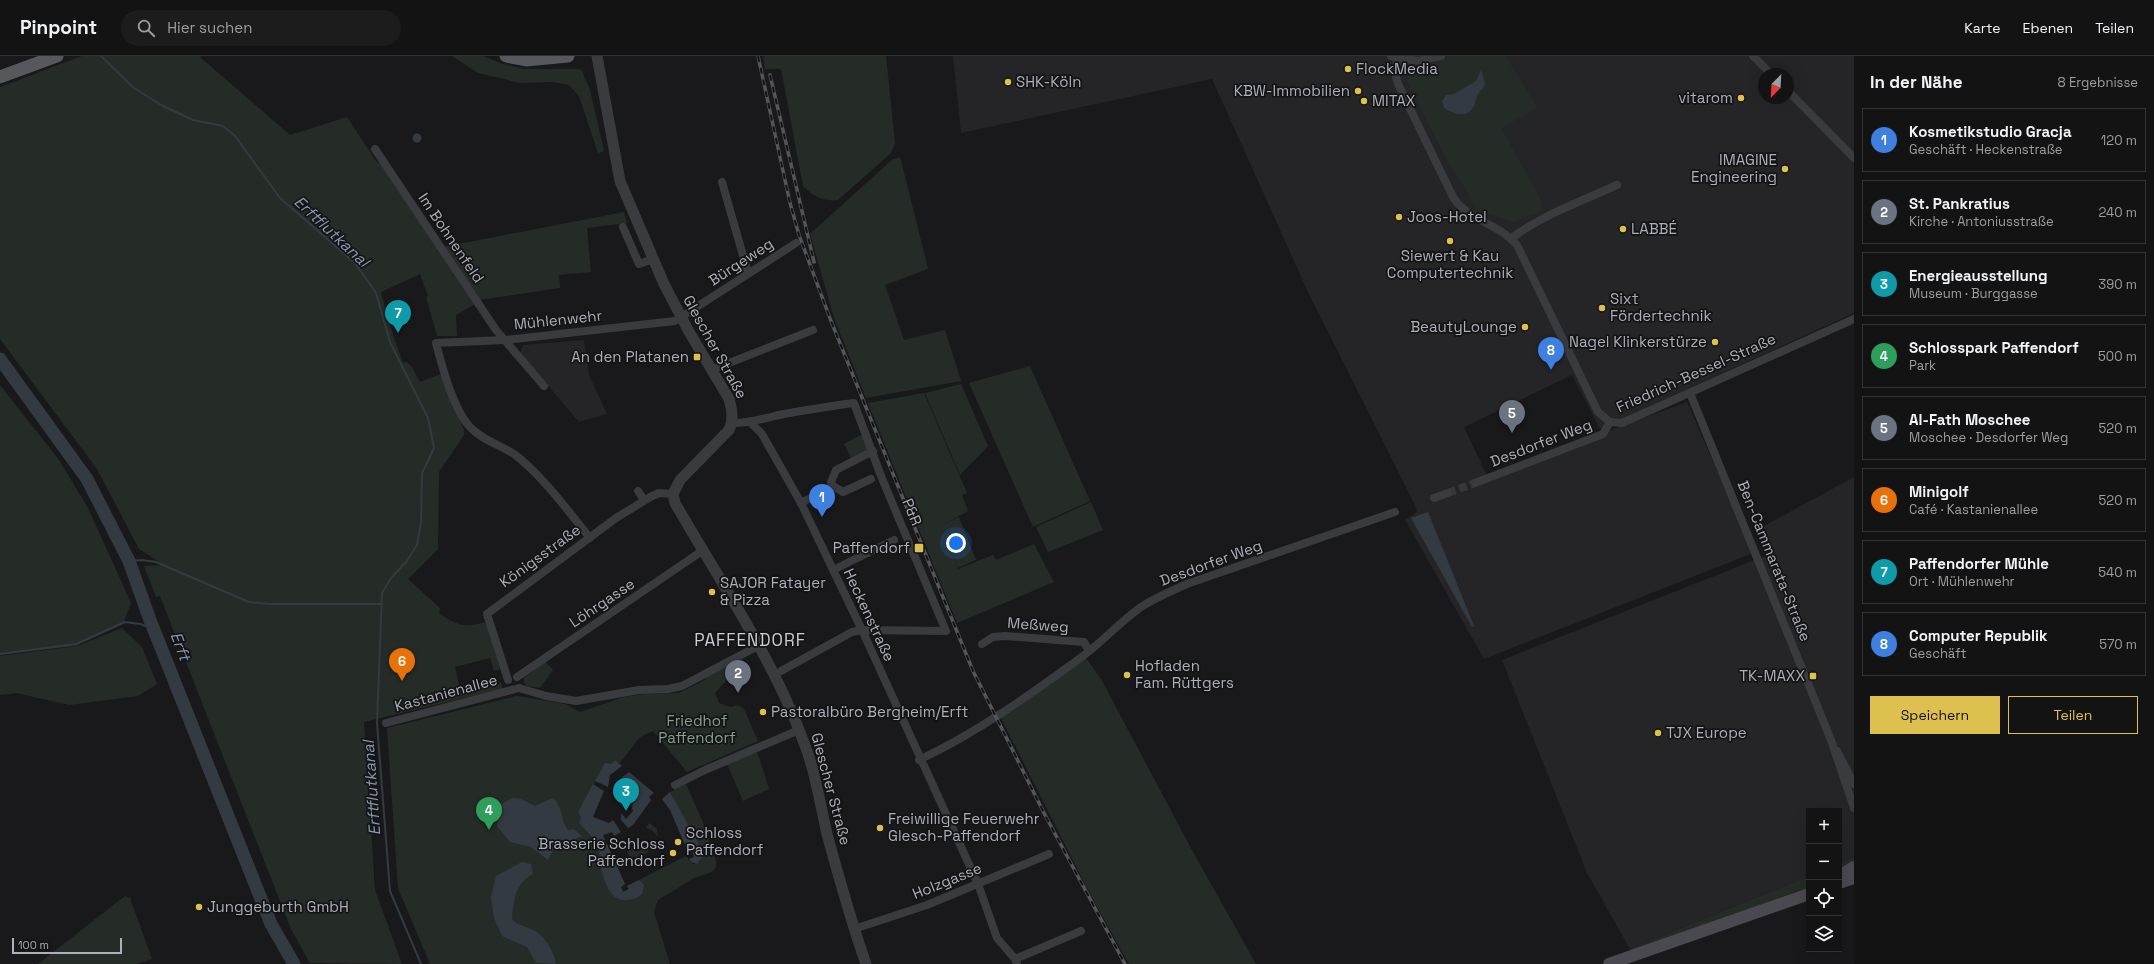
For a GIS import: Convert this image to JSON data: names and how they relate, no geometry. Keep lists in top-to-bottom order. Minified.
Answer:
{"streets":{"street":["Im Bohnenfeld","Bürgeweg","Mühlenwehr","Glescher Straße","Friedrich-Bessel-Straße","Desdorfer Weg","P&R","Königsstraße","Ben-Cammarata-Straße","Löhrgasse","Heckenstraße","Meßweg","Kastanienallee","Holzgasse"]},"crossings":[["Im Bohnenfeld","Mühlenwehr"],["Bürgeweg","Mühlenwehr"],["Bürgeweg","Glescher Straße"],["Mühlenwehr","Glescher Straße"],["Mühlenwehr","Königsstraße"],["Glescher Straße","Königsstraße"],["Glescher Straße","Löhrgasse"],["Glescher Straße","Holzgasse"],["Friedrich-Bessel-Straße","Desdorfer Weg"],["Friedrich-Bessel-Straße","Ben-Cammarata-Straße"],["Desdorfer Weg","Heckenstraße"],["Desdorfer Weg","Meßweg"],["P&R","Heckenstraße"],["Königsstraße","Löhrgasse"],["Königsstraße","Kastanienallee"],["Löhrgasse","Kastanienallee"],["Heckenstraße","Holzgasse"]],"districts":["PAFFENDORF"],"water":["Erftflutkanal","Erft"],"parks":["Friedhof Paffendorf"],"places":{"other":["FlockMedia","SHK-Köln","KBW-Immobilien","vitarom","MITAX","IMAGINE Engineering","Joos-Hotel","LABBÉ","Siewert & Kau Computertechnik","Sixt Fördertechnik","BeautyLounge","Nagel Klinkerstürze","SAJOR Fatayer & Pizza","Hofladen Fam. Rüttgers","Pastoralbüro Bergheim/Erft","TJX Europe","Freiwillige Feuerwehr Glesch-Paffendorf","Schloss Paffendorf","Brasserie Schloss Paffendorf","Junggeburth GmbH"],"transit":["An den Platanen","Paffendorf","TK-MAXX"]},"scale_bar":"100 m","north":"bottom left","page":{"header":"Pinpoint","search":"Hier suchen","nav":["Karte","Ebenen","Teilen"],"heading":["In der Nähe","8 Ergebnisse"],"list":[{"mark":"1","name":"Kosmetikstudio Gracja","note":"Geschäft · Heckenstraße","value":"120 m"},{"mark":"2","name":"St. Pankratius","note":"Kirche · Antoniusstraße","value":"240 m"},{"mark":"3","name":"Energieausstellung","note":"Museum · Burggasse","value":"390 m"},{"mark":"4","name":"Schlosspark Paffendorf","note":"Park","value":"500 m"},{"mark":"5","name":"Al-Fath Moschee","note":"Moschee · Desdorfer Weg","value":"520 m"},{"mark":"6","name":"Minigolf","note":"Café · Kastanienallee","value":"520 m"},{"mark":"7","name":"Paffendorfer Mühle","note":"Ort · Mühlenwehr","value":"540 m"},{"mark":"8","name":"Computer Republik","note":"Geschäft","value":"570 m"}],"pins":["7","8","5","1","6","2","3","4"],"buttons":["Speichern","Teilen"],"map_buttons":["+","−"],"scale":"100 m"}}
